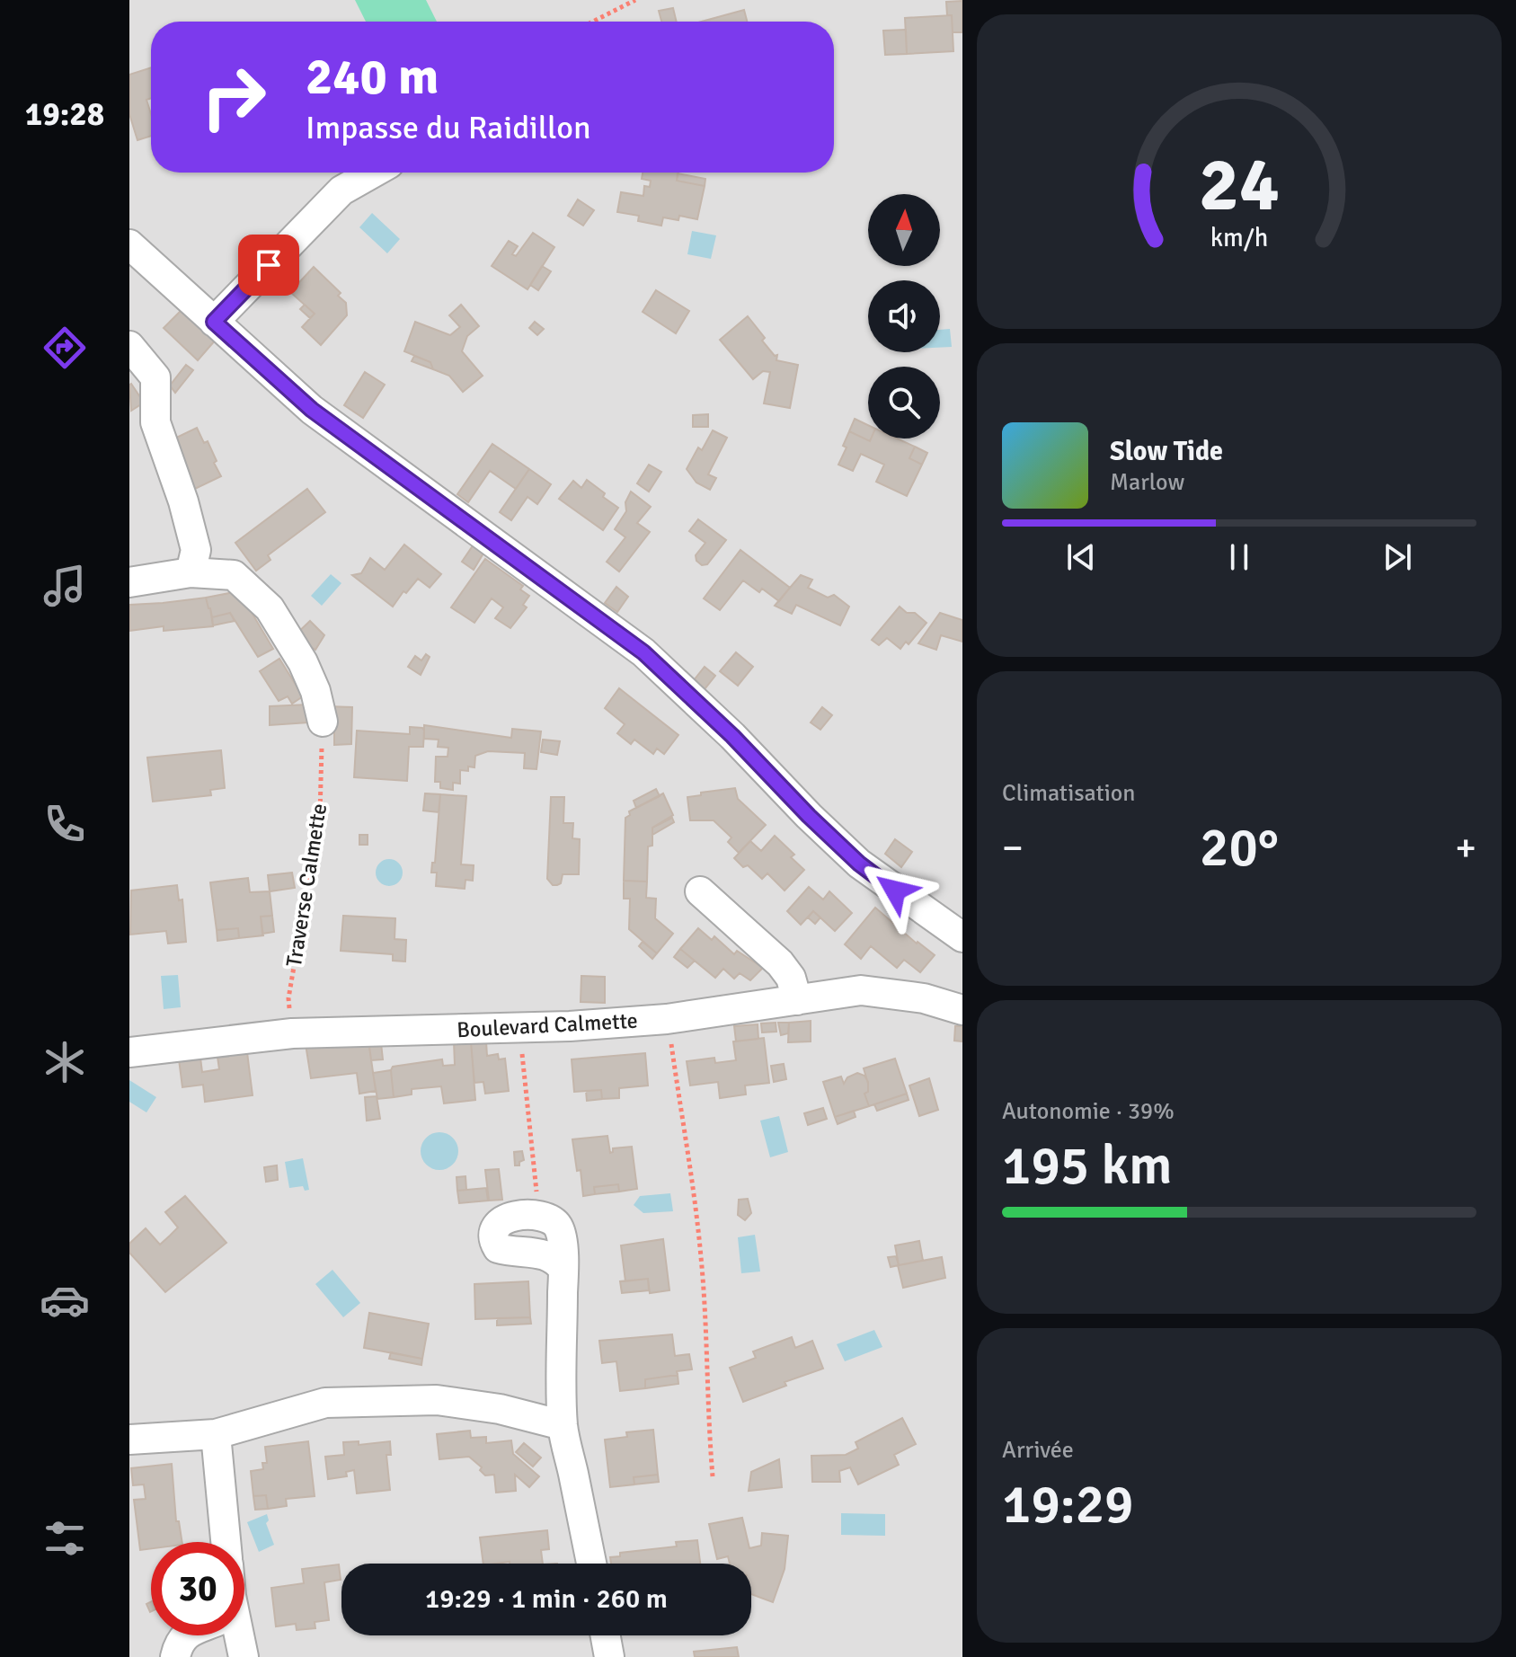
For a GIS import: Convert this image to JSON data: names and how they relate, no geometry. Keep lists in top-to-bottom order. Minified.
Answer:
{"streets":{"street":["Boulevard Calmette"],"path":["Traverse Calmette"]},"crossings":[["Traverse Calmette","Boulevard Calmette"]],"north":"top","page":{"tabs":"19:28","turn":["240 m","Impasse du Raidillon"],"song":["Slow Tide","Marlow"],"tile":["Climatisation",["Autonomie · 39%","195 km"],["Arrivée","19:29"]],"heat":["−","20°","+"],"limit":"30","trip":"19:29 · 1 min · 260 m","gauge":["24","km/h"]}}
